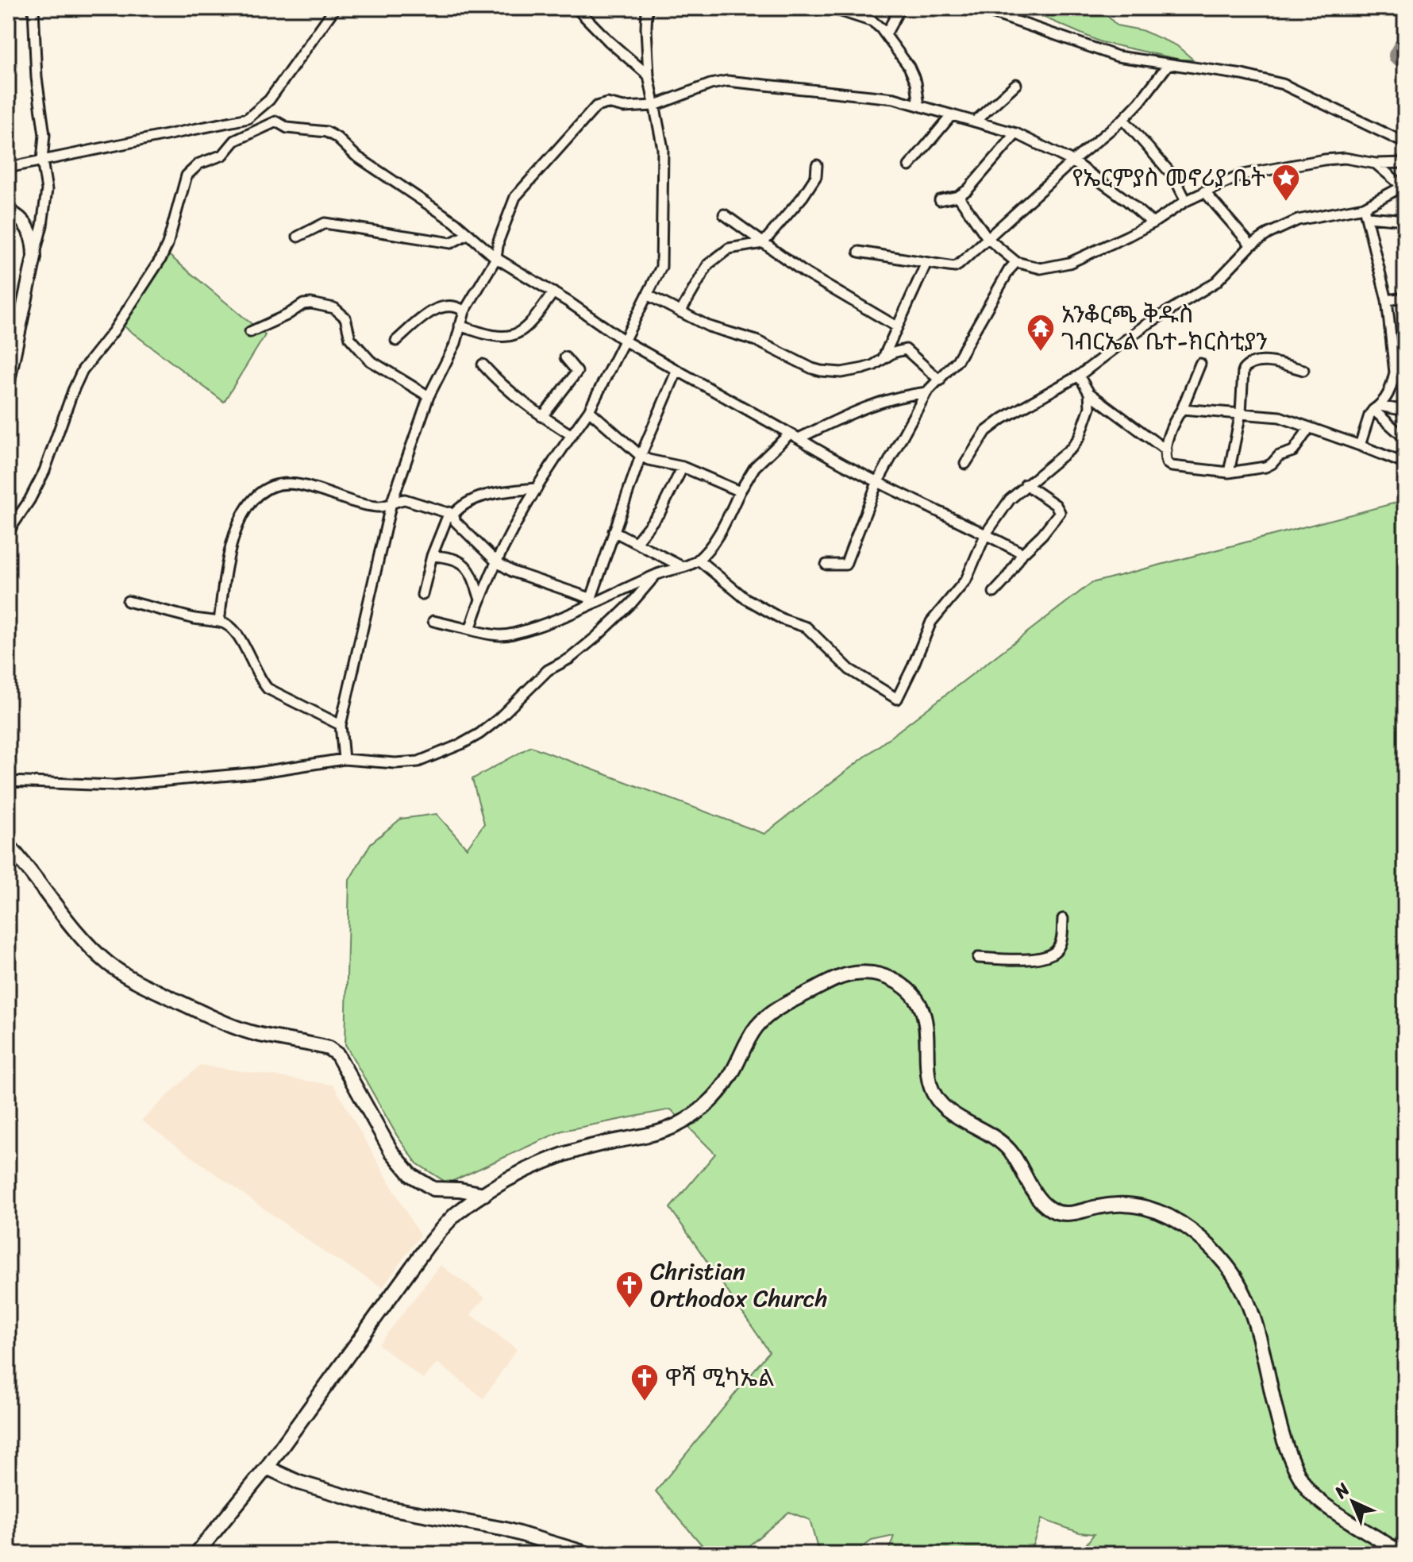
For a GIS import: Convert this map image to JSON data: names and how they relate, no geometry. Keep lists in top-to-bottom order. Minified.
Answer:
{"places":{"place":["የኤርምያስ መኖሪያ ቤት"],"temple":["አንቆርጫ ቅዱስ ገብርኤል ቤተ-ክርስቲያን"],"church":["Christian Orthodox Church","ዋሻ ሚካኤል"]},"north":"top left"}
